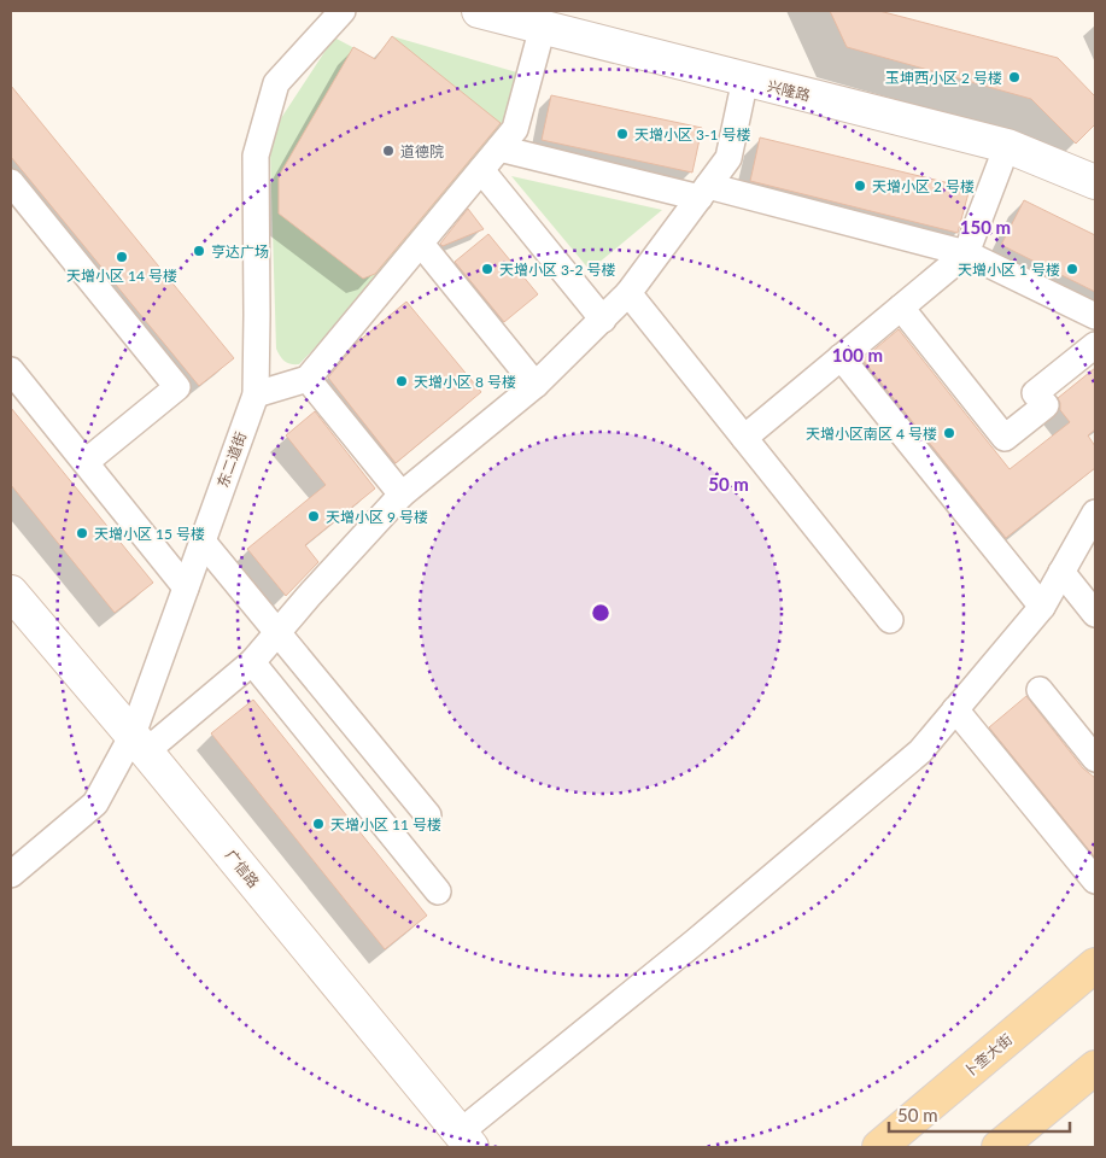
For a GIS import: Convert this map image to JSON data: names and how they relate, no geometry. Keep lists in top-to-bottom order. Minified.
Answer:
{"streets":{"main road":["兴隆路","广信路","卜奎大街"],"street":["东二道街"]},"crossings":[["东二道街","广信路"]],"places":["玉坤西小区 2 号楼","天增小区 3-1 号楼","道德院","天增小区 2 号楼","亨达广场","天增小区 14 号楼","天增小区 3-2 号楼","天增小区 1 号楼","天增小区 8 号楼","天增小区南区 4 号楼","天增小区 9 号楼","天增小区 15 号楼","天增小区 11 号楼"],"scale_bar":"50 m","rings":["150 m","100 m","50 m"]}
